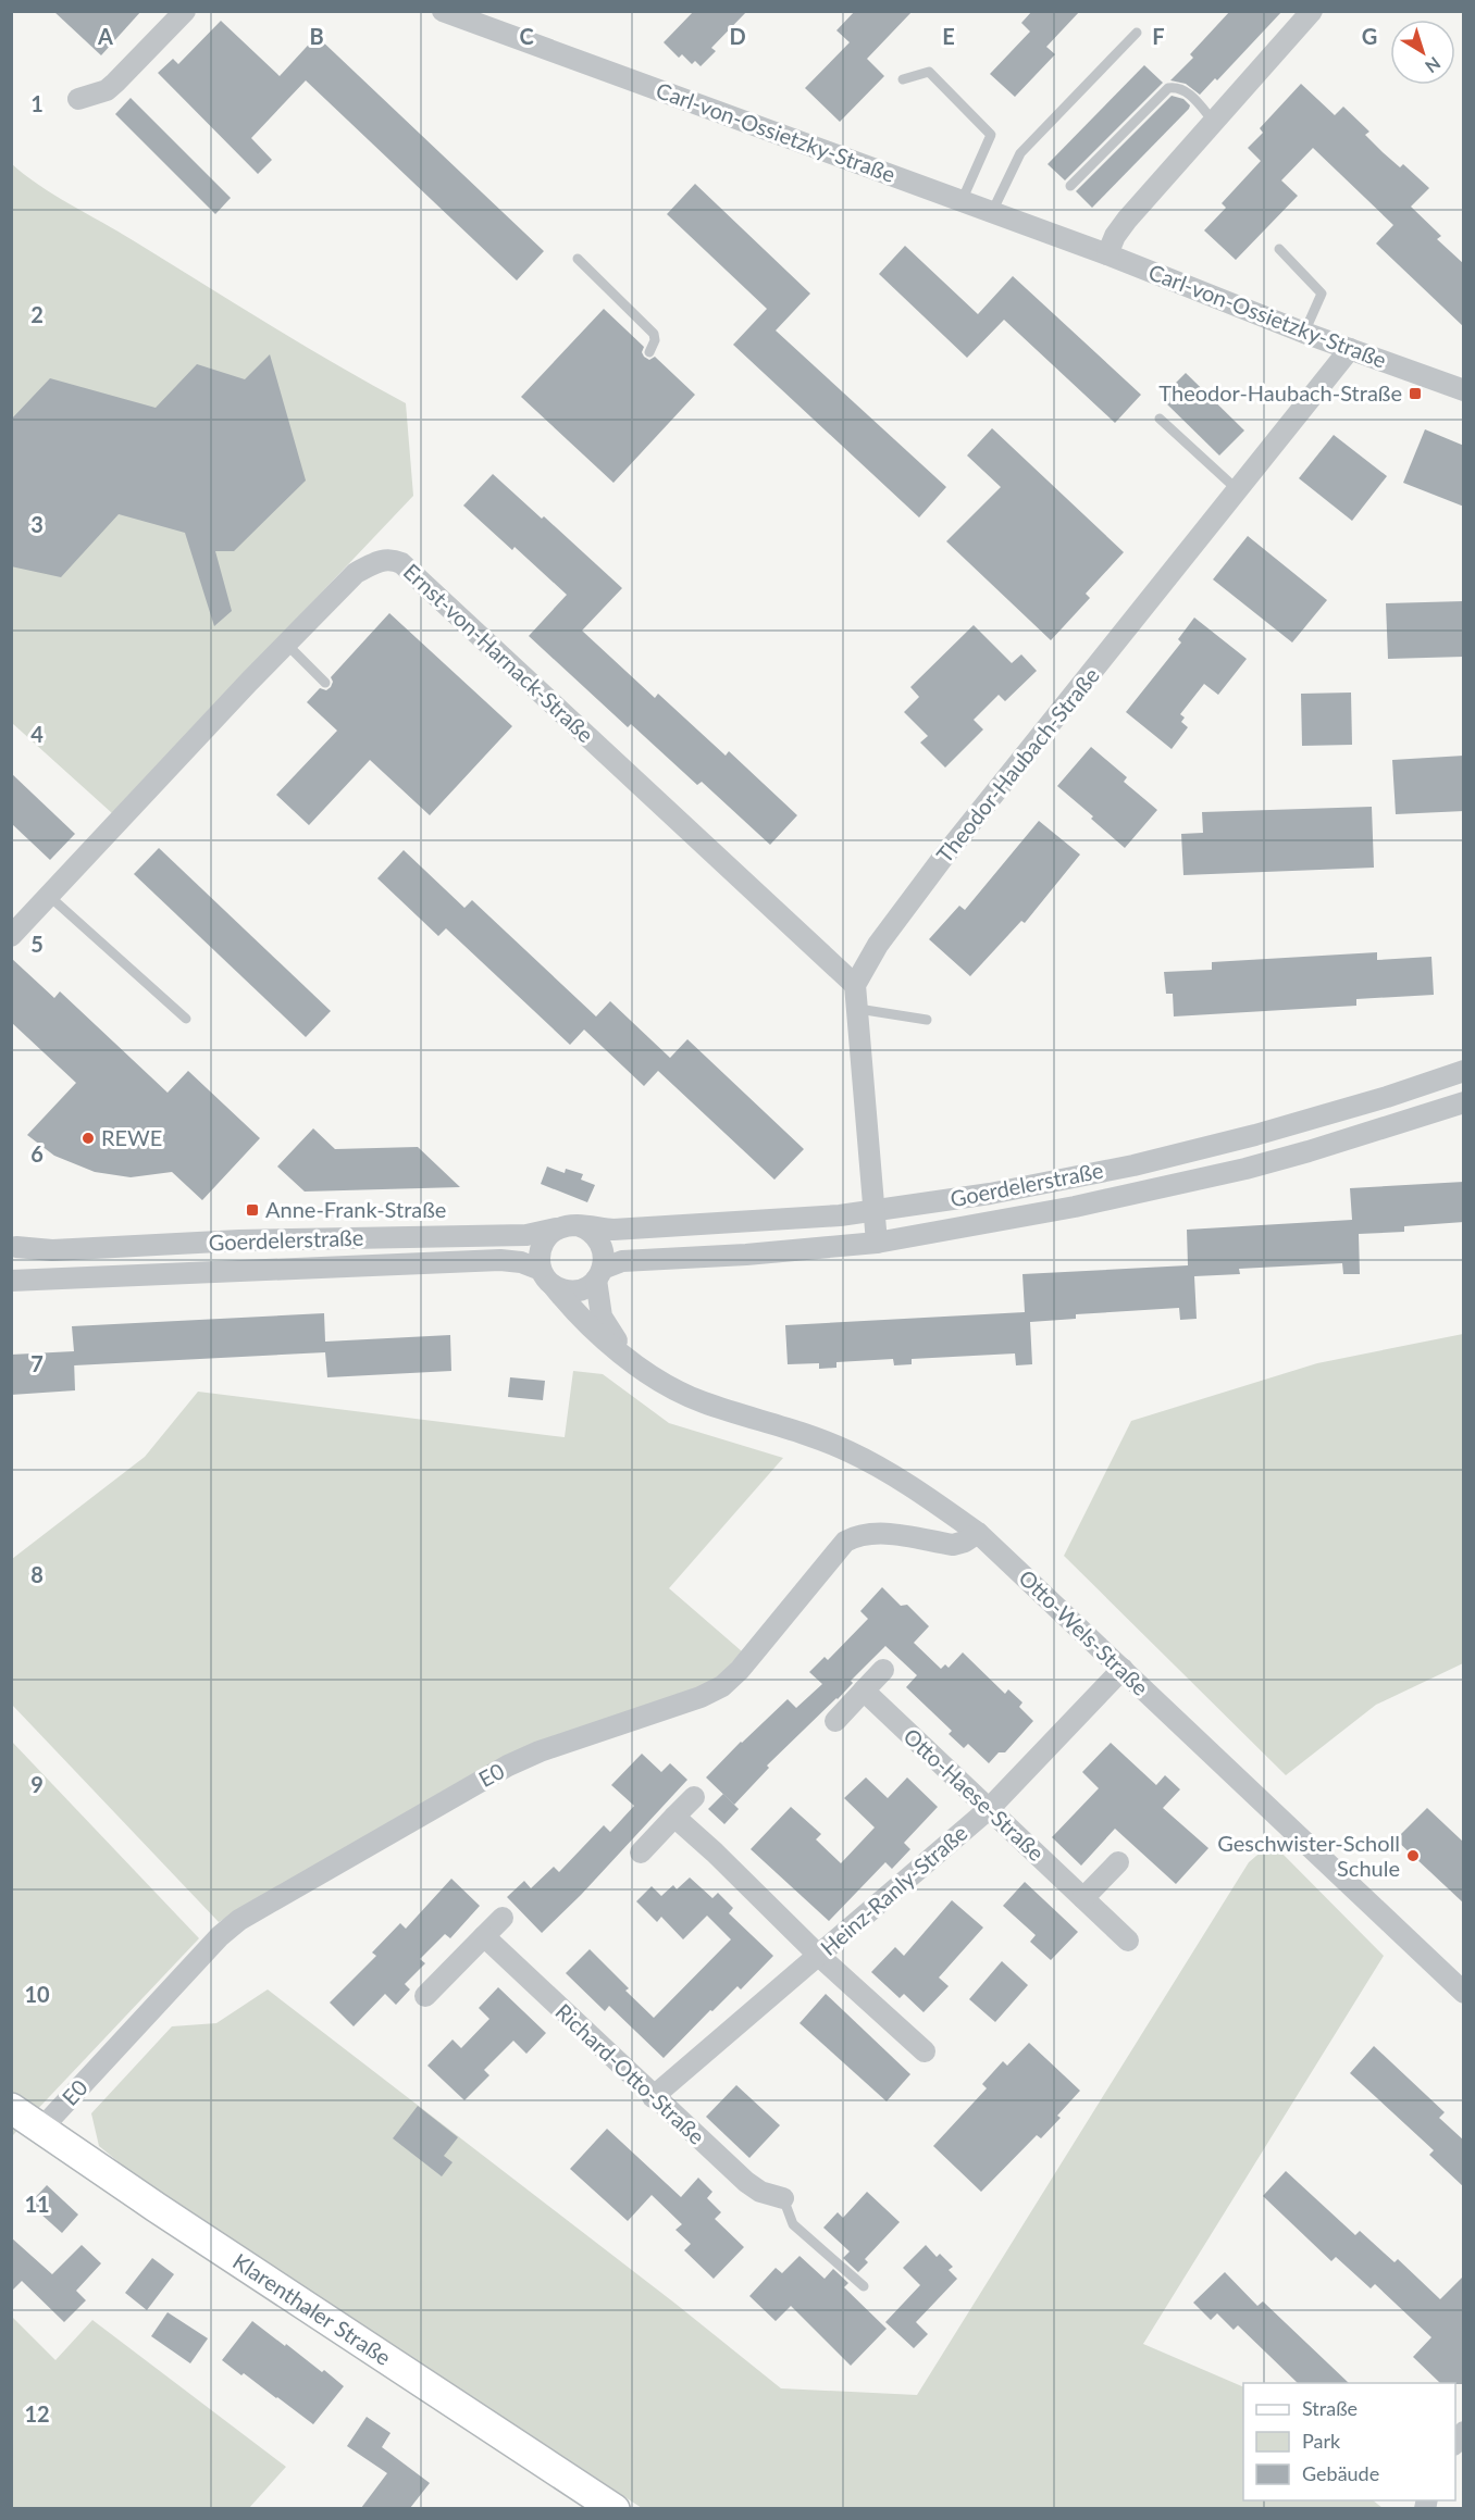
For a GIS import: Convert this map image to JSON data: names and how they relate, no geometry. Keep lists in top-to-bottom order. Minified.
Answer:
{"streets":{"main road":["Klarenthaler Straße"],"street":["Carl-von-Ossietzky-Straße","Ernst-von-Harnack-Straße","Theodor-Haubach-Straße","Goerdelerstraße","Otto-Wels-Straße","E0","Otto-Haese-Straße","Heinz-Ranly-Straße","Richard-Otto-Straße"]},"crossings":[["Carl-von-Ossietzky-Straße","Theodor-Haubach-Straße"],["Ernst-von-Harnack-Straße","Theodor-Haubach-Straße"],["Goerdelerstraße","Otto-Wels-Straße"],["Otto-Wels-Straße","E0"],["Otto-Wels-Straße","Heinz-Ranly-Straße"],["E0","Klarenthaler Straße"],["Otto-Haese-Straße","Heinz-Ranly-Straße"],["Heinz-Ranly-Straße","Richard-Otto-Straße"]],"places":{"transit":["Theodor-Haubach-Straße","Anne-Frank-Straße"],"other":["REWE","Geschwister-Scholl Schule"]},"legend":["Straße","Park","Gebäude"],"north":"bottom right","grid":{"columns":["A","B","C","D","E","F","G"],"rows":["1","2","3","4","5","6","7","8","9","10","11","12"]}}
